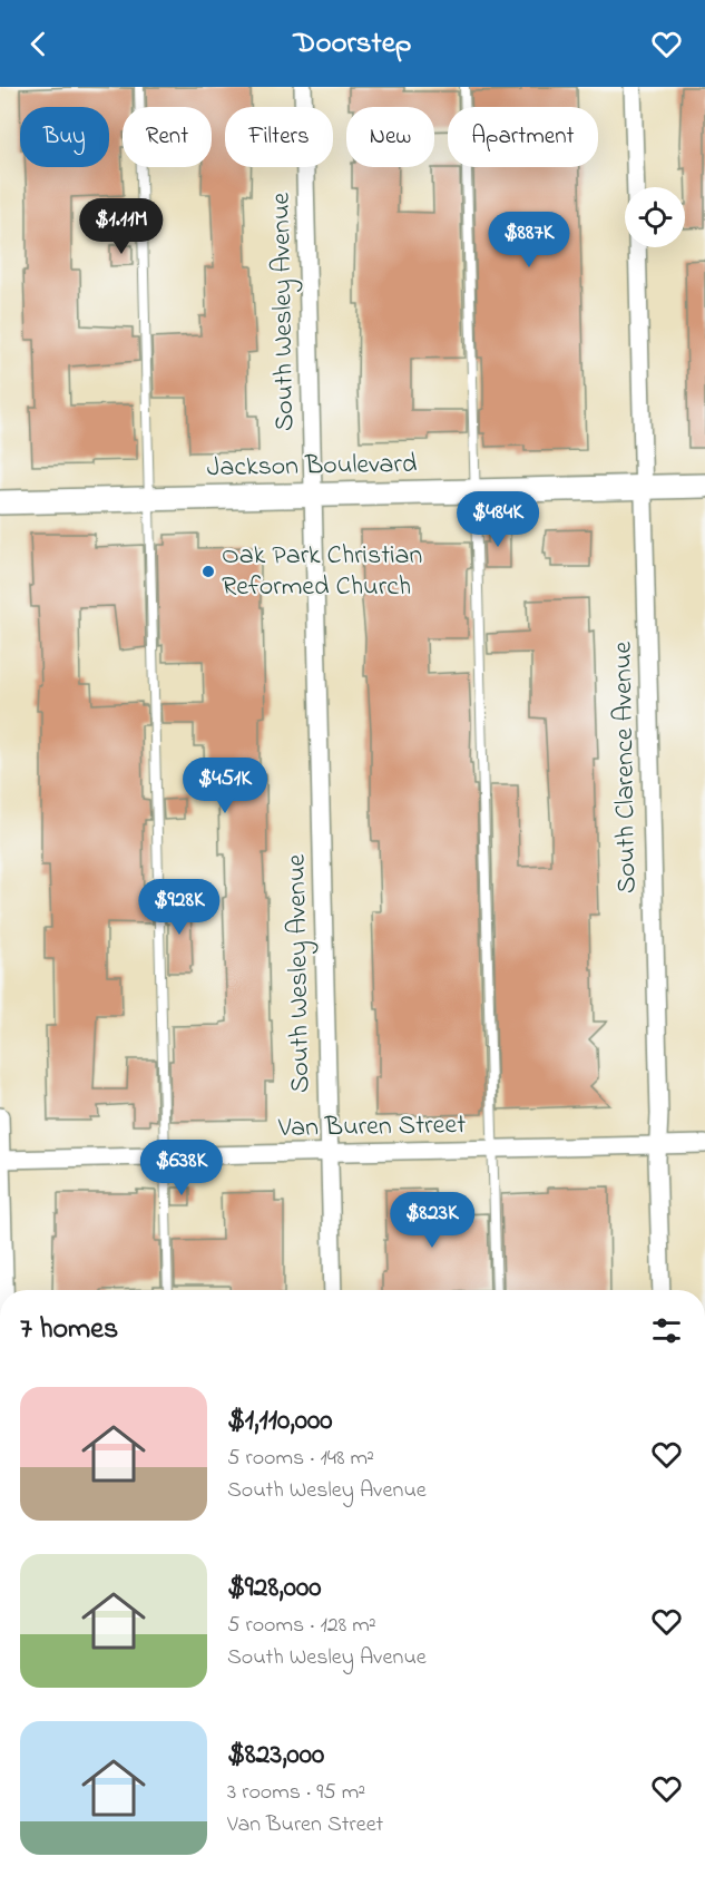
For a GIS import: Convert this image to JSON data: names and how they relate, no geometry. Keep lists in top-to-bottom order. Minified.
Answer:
{"streets":{"street":["South Wesley Avenue","Jackson Boulevard","South Clarence Avenue","Van Buren Street"]},"crossings":[["South Wesley Avenue","Jackson Boulevard"],["South Wesley Avenue","Van Buren Street"],["Jackson Boulevard","South Clarence Avenue"],["South Clarence Avenue","Van Buren Street"]],"places":["Oak Park Christian Reformed Church"],"page":{"header":"Doorstep","chip":["Buy","Rent","Filters","New","Apartment"],"price":["$1.11M","$887K","$484K","$451K","$928K","$638K","$823K"],"heading":"7 homes","list":[{"name":"$1,110,000","note":"5 rooms · 148 m² · South Wesley Avenue"},{"name":"$928,000","note":"5 rooms · 128 m² · South Wesley Avenue"},{"name":"$823,000","note":"3 rooms · 95 m² · Van Buren Street"}]}}
